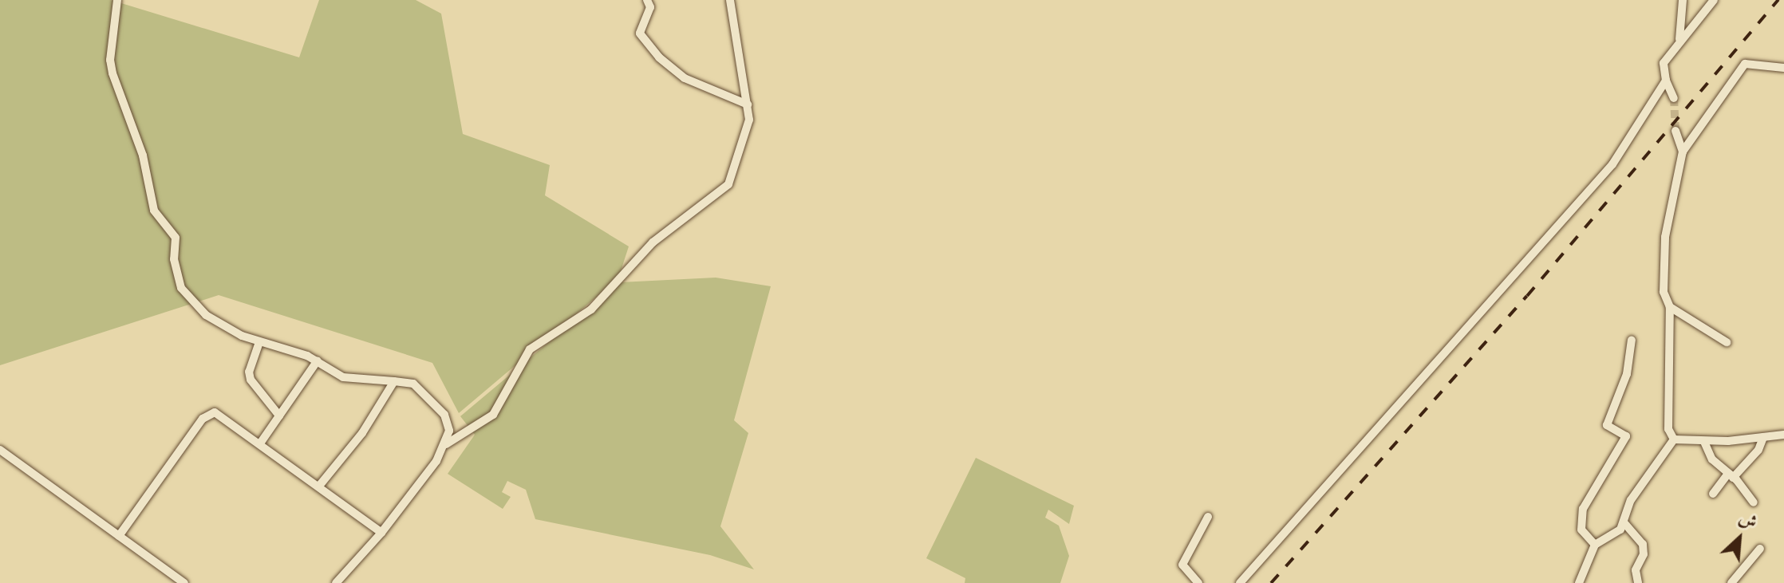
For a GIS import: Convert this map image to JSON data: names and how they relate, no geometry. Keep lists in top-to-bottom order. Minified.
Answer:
{"north":"top right"}
